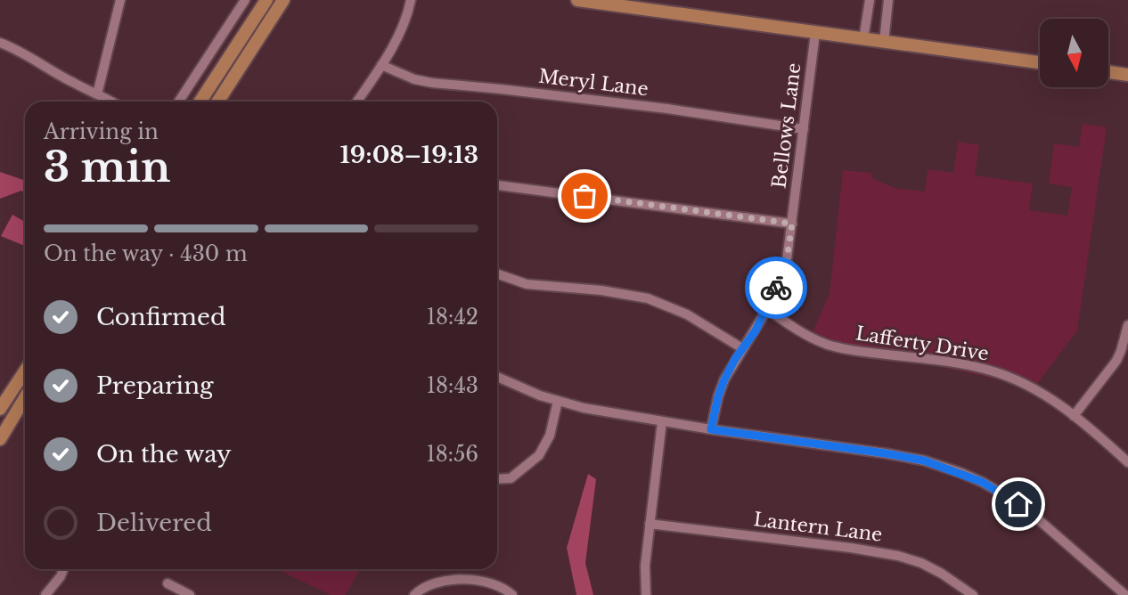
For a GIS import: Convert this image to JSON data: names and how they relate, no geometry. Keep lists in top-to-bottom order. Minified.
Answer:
{"streets":{"street":["Meryl Lane","Bellows Lane","Lafferty Drive","Lantern Lane"]},"crossings":[["Meryl Lane","Bellows Lane"],["Bellows Lane","Lafferty Drive"]],"north":"bottom","page":{"heading":["3 min","Arriving in","19:08–19:13"],"bar":"On the way · 430 m","list":[["Confirmed","18:42"],["Preparing","18:43"],["On the way","18:56"],"Delivered"]}}
